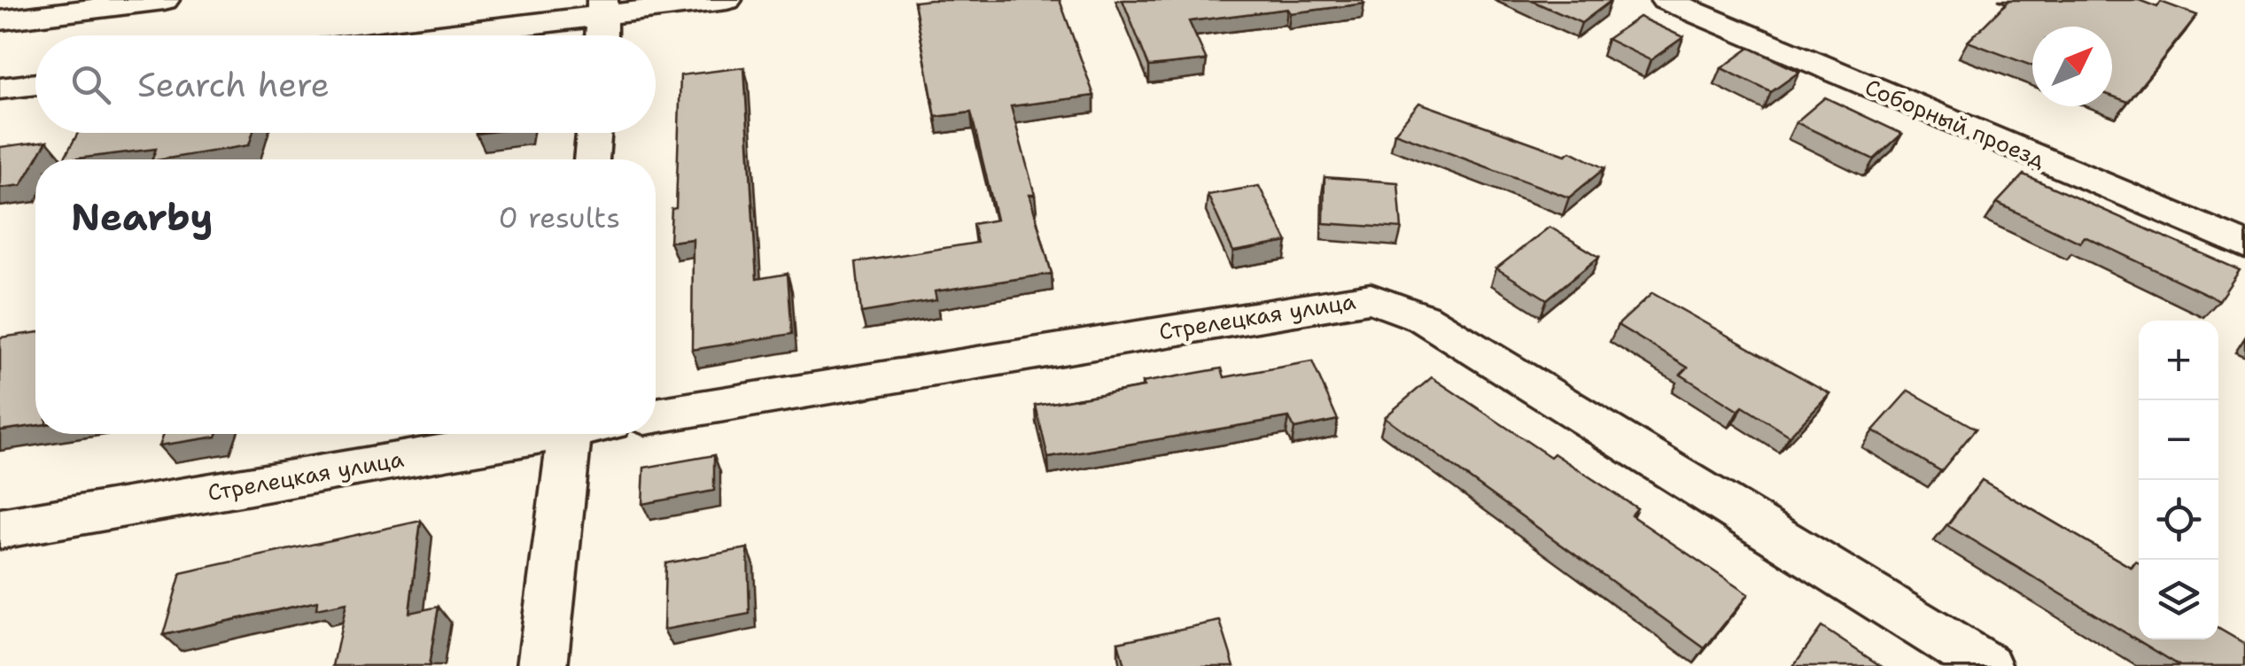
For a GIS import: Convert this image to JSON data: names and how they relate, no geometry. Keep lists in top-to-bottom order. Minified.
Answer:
{"streets":{"street":["Соборный проезд","Стрелецкая улица"]},"north":"top right","page":{"search":"Search here","heading":["Nearby","0 results"],"map_buttons":["+","−"]}}
